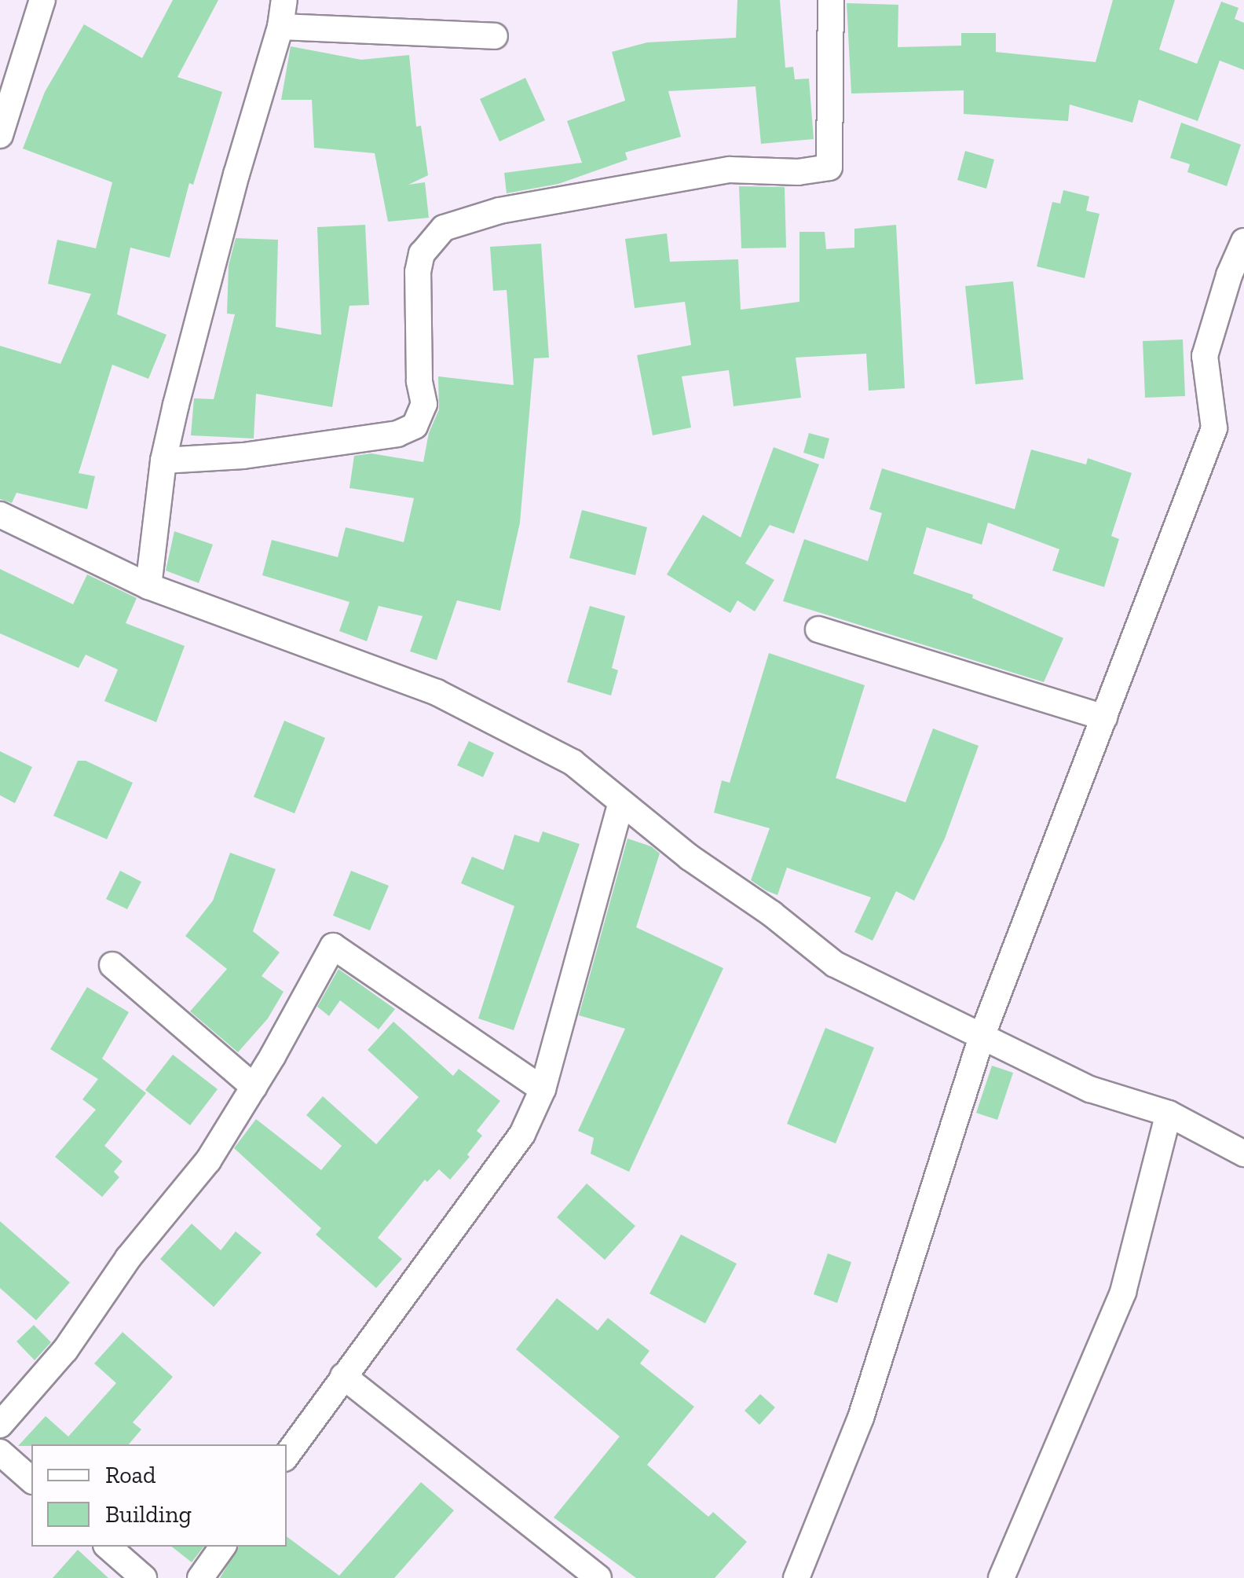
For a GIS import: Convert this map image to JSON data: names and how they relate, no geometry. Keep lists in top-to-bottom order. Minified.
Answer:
{"legend":["Road","Building"]}
